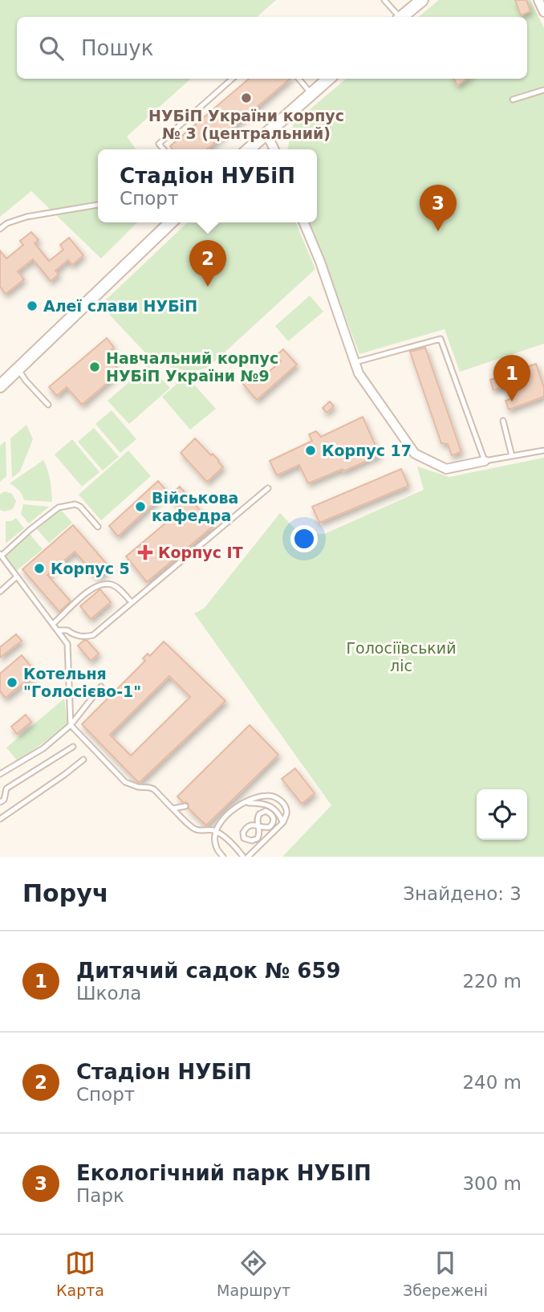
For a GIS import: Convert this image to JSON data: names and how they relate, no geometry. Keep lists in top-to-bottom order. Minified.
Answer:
{"parks":["Голосіївський ліс"],"places":{"other":["НУБіП України корпус № 3 (центральний)","Алеї слави НУБіП","Навчальний корпус НУБіП України №9","Корпус 17","Військова кафедра","Корпус 5","Котельня \"Голосієво-1\""],"health":["Корпус ІТ"]},"page":{"search":"Пошук","popup":["Стадіон НУБіП","Спорт"],"pins":["3","2","1"],"heading":["Поруч","Знайдено: 3"],"list":[{"mark":"1","name":"Дитячий садок № 659","note":"Школа","value":"220 m"},{"mark":"2","name":"Стадіон НУБіП","note":"Спорт","value":"240 m"},{"mark":"3","name":"Екологічний парк НУБІП","note":"Парк","value":"300 m"}],"nav":["Карта","Маршрут","Збережені"]}}
